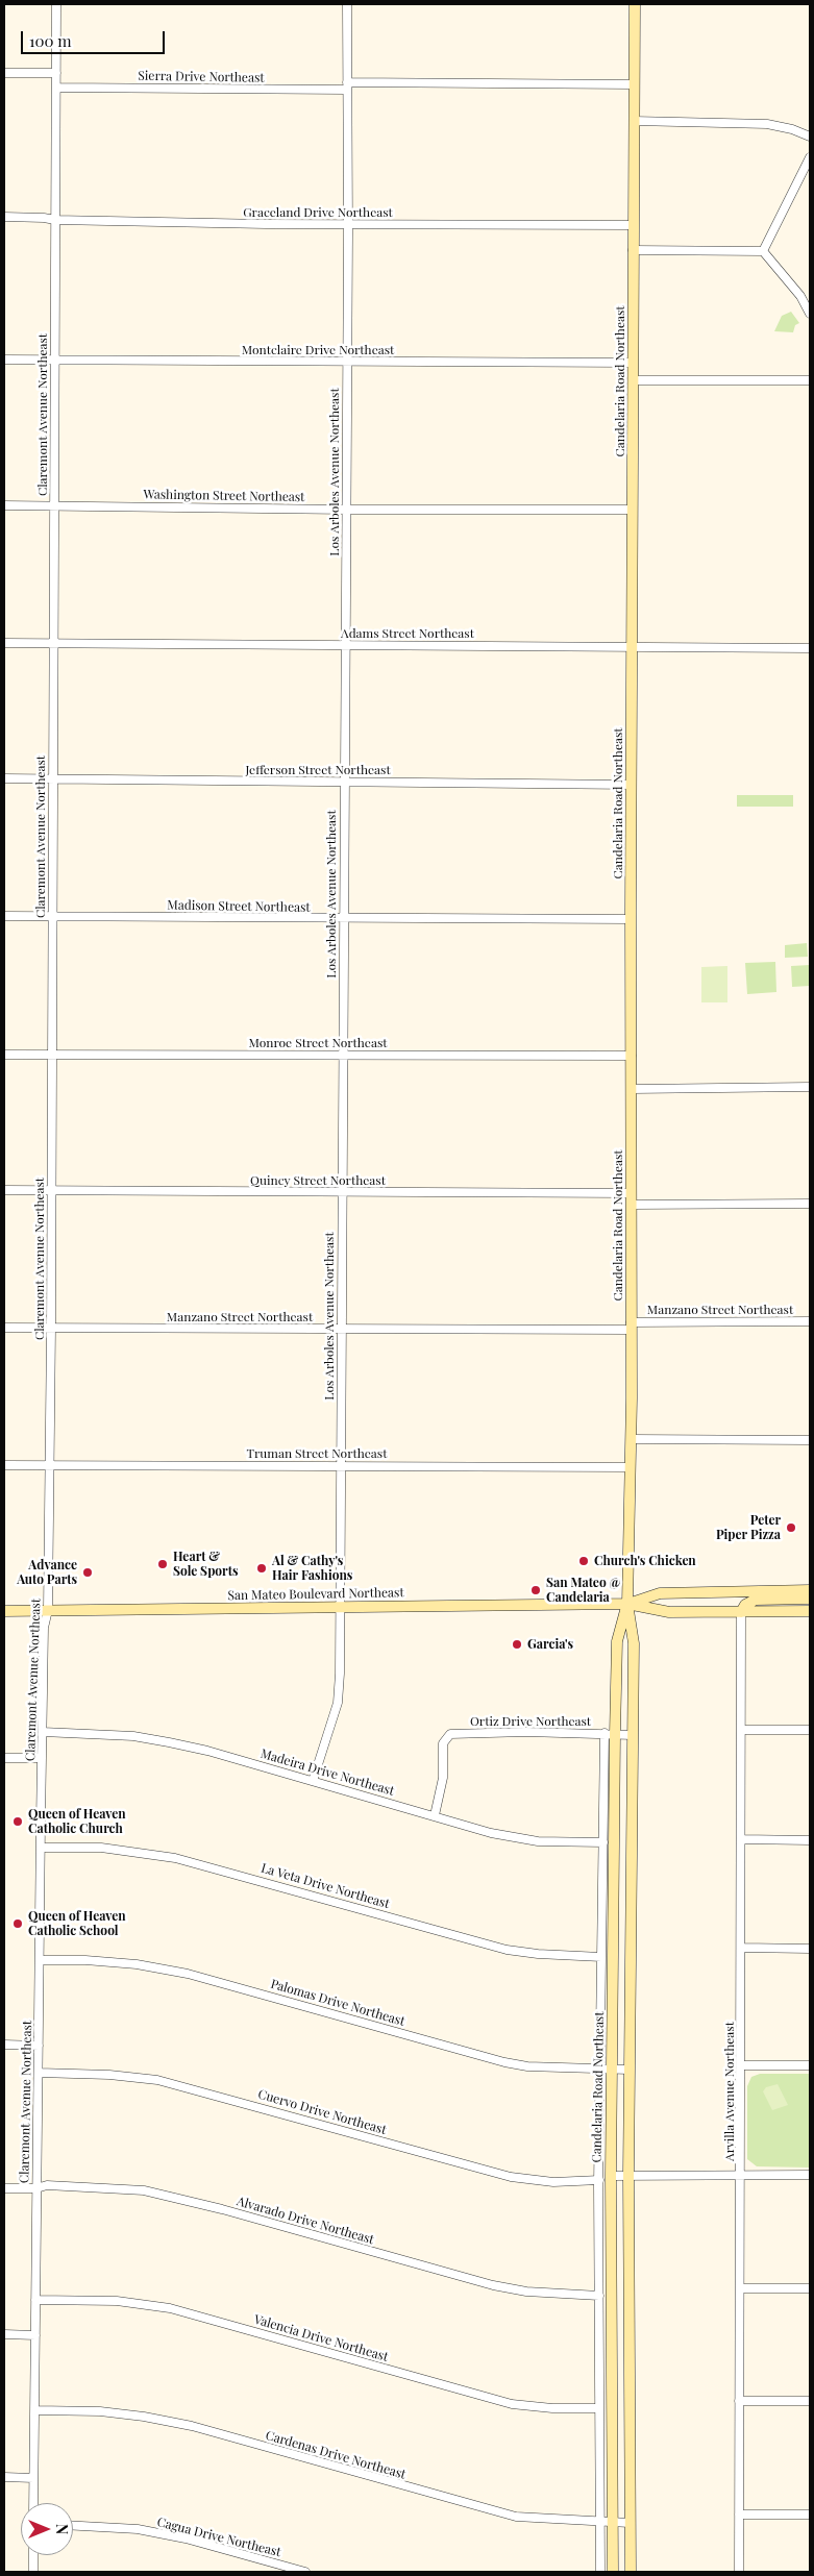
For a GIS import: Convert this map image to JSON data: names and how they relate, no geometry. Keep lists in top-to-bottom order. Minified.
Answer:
{"streets":{"main road":["Candelaria Road Northeast","San Mateo Boulevard Northeast"],"street":["Sierra Drive Northeast","Graceland Drive Northeast","Montclaire Drive Northeast","Claremont Avenue Northeast","Los Arboles Avenue Northeast","Washington Street Northeast","Adams Street Northeast","Jefferson Street Northeast","Madison Street Northeast","Monroe Street Northeast","Quincy Street Northeast","Manzano Street Northeast","Truman Street Northeast","Ortiz Drive Northeast","Madeira Drive Northeast","La Veta Drive Northeast","Palomas Drive Northeast","Arvilla Avenue Northeast","Cuervo Drive Northeast","Alvarado Drive Northeast","Valencia Drive Northeast","Cardenas Drive Northeast","Cagua Drive Northeast"]},"crossings":[["Sierra Drive Northeast","Candelaria Road Northeast"],["Sierra Drive Northeast","Claremont Avenue Northeast"],["Sierra Drive Northeast","Los Arboles Avenue Northeast"],["Graceland Drive Northeast","Candelaria Road Northeast"],["Graceland Drive Northeast","Claremont Avenue Northeast"],["Graceland Drive Northeast","Los Arboles Avenue Northeast"],["Montclaire Drive Northeast","Candelaria Road Northeast"],["Montclaire Drive Northeast","Claremont Avenue Northeast"],["Montclaire Drive Northeast","Los Arboles Avenue Northeast"],["Candelaria Road Northeast","Washington Street Northeast"],["Candelaria Road Northeast","Adams Street Northeast"],["Candelaria Road Northeast","Jefferson Street Northeast"],["Candelaria Road Northeast","Madison Street Northeast"],["Candelaria Road Northeast","Monroe Street Northeast"],["Candelaria Road Northeast","Quincy Street Northeast"],["Candelaria Road Northeast","Manzano Street Northeast"],["Candelaria Road Northeast","Truman Street Northeast"],["Candelaria Road Northeast","San Mateo Boulevard Northeast"],["Candelaria Road Northeast","Ortiz Drive Northeast"],["Candelaria Road Northeast","Palomas Drive Northeast"],["Candelaria Road Northeast","Cardenas Drive Northeast"],["Claremont Avenue Northeast","Washington Street Northeast"],["Claremont Avenue Northeast","Adams Street Northeast"],["Claremont Avenue Northeast","Jefferson Street Northeast"],["Claremont Avenue Northeast","Madison Street Northeast"],["Claremont Avenue Northeast","Monroe Street Northeast"],["Claremont Avenue Northeast","Quincy Street Northeast"],["Claremont Avenue Northeast","Manzano Street Northeast"],["Claremont Avenue Northeast","Truman Street Northeast"],["Claremont Avenue Northeast","San Mateo Boulevard Northeast"],["Claremont Avenue Northeast","Madeira Drive Northeast"],["Claremont Avenue Northeast","La Veta Drive Northeast"],["Claremont Avenue Northeast","Palomas Drive Northeast"],["Claremont Avenue Northeast","Cuervo Drive Northeast"],["Claremont Avenue Northeast","Alvarado Drive Northeast"],["Claremont Avenue Northeast","Valencia Drive Northeast"],["Claremont Avenue Northeast","Cardenas Drive Northeast"],["Los Arboles Avenue Northeast","Washington Street Northeast"],["Los Arboles Avenue Northeast","Adams Street Northeast"],["Los Arboles Avenue Northeast","Jefferson Street Northeast"],["Los Arboles Avenue Northeast","Madison Street Northeast"],["Los Arboles Avenue Northeast","Monroe Street Northeast"],["Los Arboles Avenue Northeast","Quincy Street Northeast"],["Los Arboles Avenue Northeast","Manzano Street Northeast"],["Los Arboles Avenue Northeast","Truman Street Northeast"],["Los Arboles Avenue Northeast","San Mateo Boulevard Northeast"],["Los Arboles Avenue Northeast","Madeira Drive Northeast"],["San Mateo Boulevard Northeast","Arvilla Avenue Northeast"],["Ortiz Drive Northeast","Madeira Drive Northeast"]],"places":["Peter Piper Pizza","Church's Chicken","Heart & Sole Sports","Al & Cathy's Hair Fashions","Advance Auto Parts","San Mateo @ Candelaria","Garcia's","Queen of Heaven Catholic Church","Queen of Heaven Catholic School"],"scale_bar":"100 m","north":"right"}
